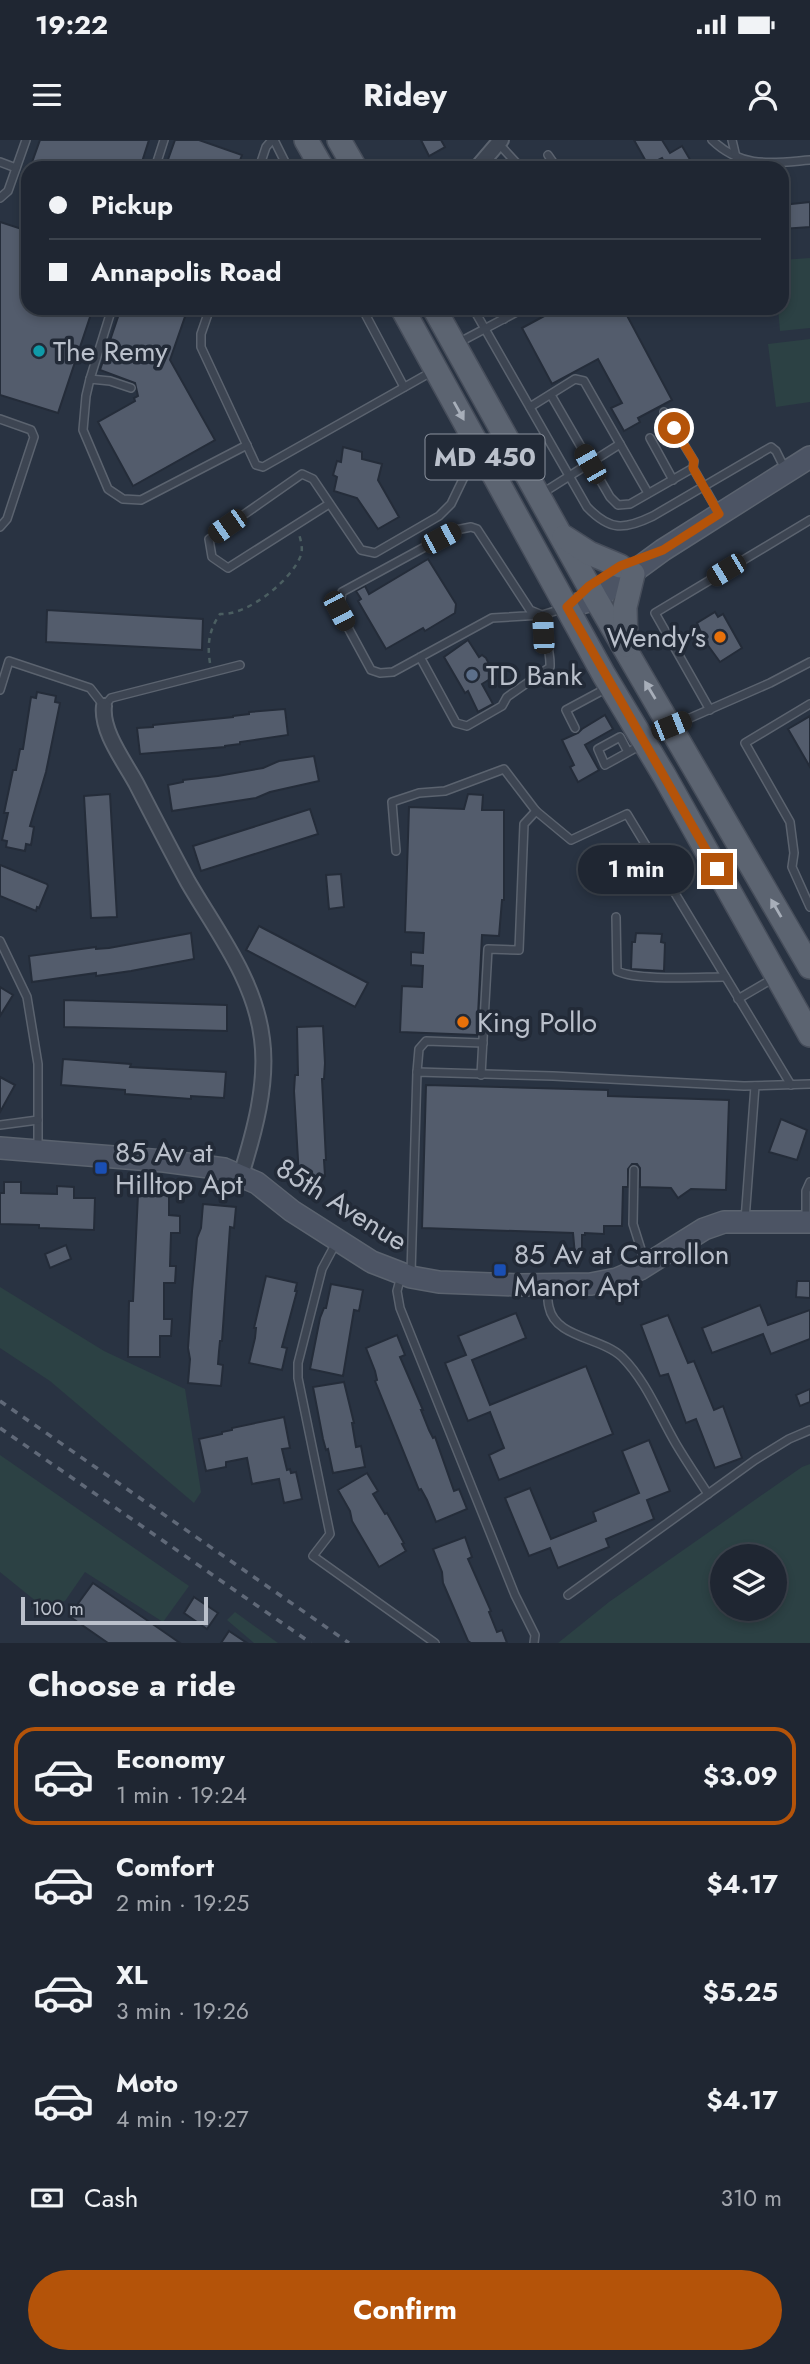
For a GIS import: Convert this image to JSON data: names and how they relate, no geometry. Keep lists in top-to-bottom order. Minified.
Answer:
{"streets":{"main road":["MD 450"],"street":["85th Avenue"]},"places":{"other":["The Remy","Wendy's","TD Bank","King Pollo"],"transit":["85 Av at Hilltop Apt","85 Av at Carrollon Manor Apt"]},"scale_bar":"100 m","page":{"status":"19:22","header":"Ridey","banner":["Pickup","Annapolis Road"],"bubble":"1 min","scale":"100 m","heading":"Choose a ride","list":[{"name":"Economy","note":"1 min · 19:24","value":"$3.09"},{"name":"Comfort","note":"2 min · 19:25","value":"$4.17"},{"name":"XL","note":"3 min · 19:26","value":"$5.25"},{"name":"Moto","note":"4 min · 19:27","value":"$4.17"}],"pay":["Cash","310 m"],"buttons":"Confirm"}}
